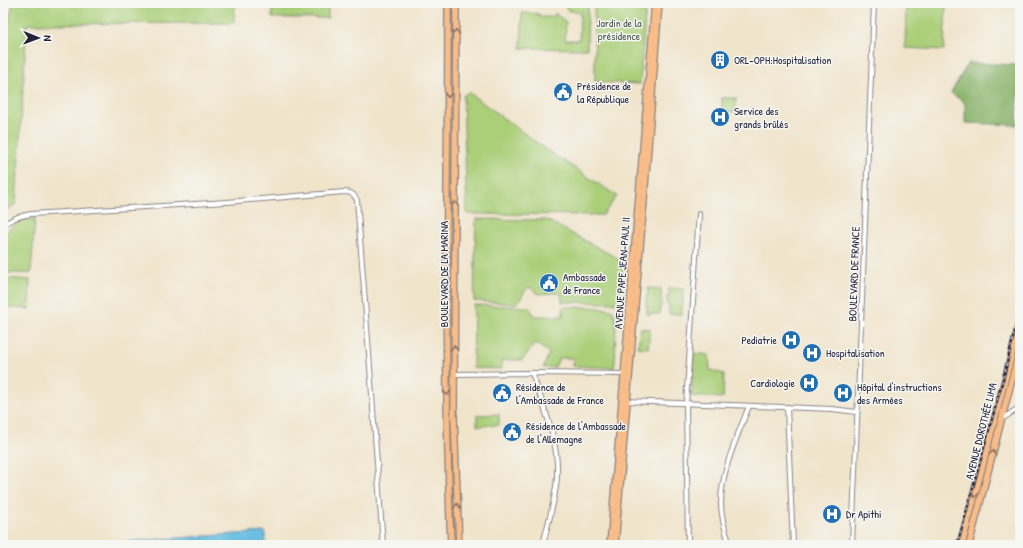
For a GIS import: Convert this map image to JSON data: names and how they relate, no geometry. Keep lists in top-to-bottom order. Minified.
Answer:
{"streets":{"main road":["AVENUE PAPE JEAN-PAUL II","BOULEVARD DE LA MARINA","AVENUE DOROTHÉE LIMA"],"street":["BOULEVARD DE FRANCE"]},"parks":["Jardin de la présidence"],"places":{"building":["ORL-OPH:Hospitalisation"],"public building":["Présidence de la République","Ambassade de France","Résidence de l'Ambassade de France","Résidence de l'Ambassade de l'Allemagne"],"hospital":["Service des grands brûlés","Pediatrie","Hospitalisation","Cardiologie","Hôpital d'instructions des Armées","Dr Apithi"]},"north":"right"}
